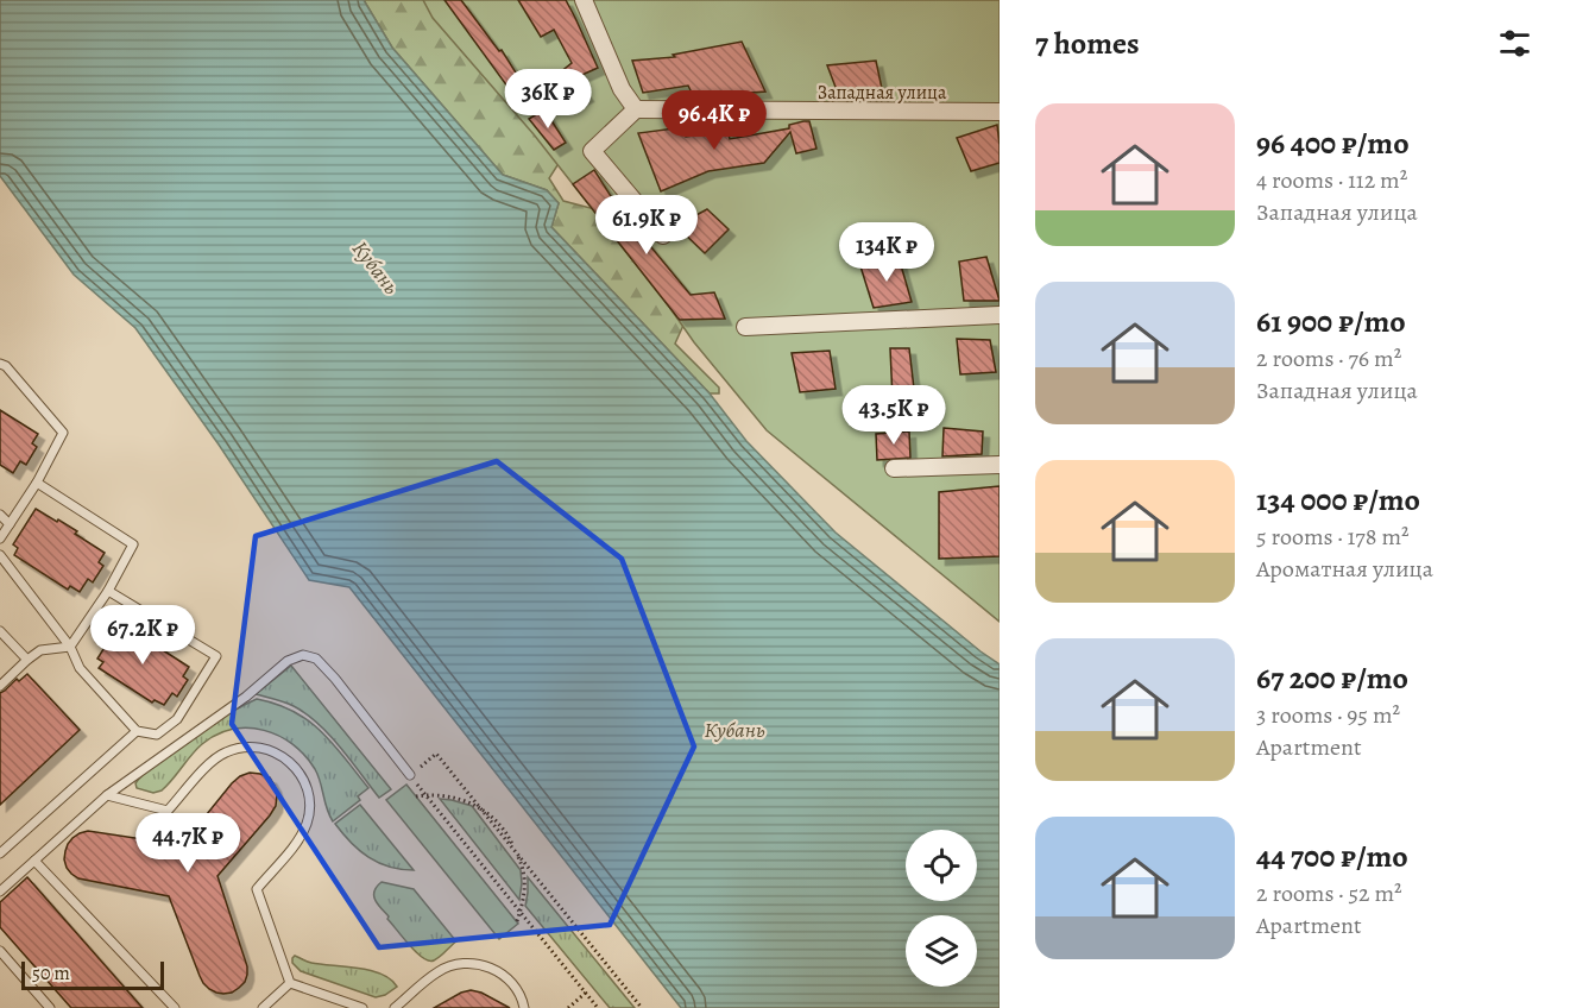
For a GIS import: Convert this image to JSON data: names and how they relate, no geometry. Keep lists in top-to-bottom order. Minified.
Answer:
{"streets":{"street":["Западная улица"]},"water":["Кубань"],"scale_bar":"50 m","page":{"heading":"7 homes","price":["36K ₽","96.4K ₽","61.9K ₽","134K ₽","43.5K ₽","67.2K ₽","44.7K ₽"],"list":[{"name":"96 400 ₽/mo","note":"4 rooms · 112 m² · Западная улица"},{"name":"61 900 ₽/mo","note":"2 rooms · 76 m² · Западная улица"},{"name":"134 000 ₽/mo","note":"5 rooms · 178 m² · Ароматная улица"},{"name":"67 200 ₽/mo","note":"3 rooms · 95 m² · Apartment"},{"name":"44 700 ₽/mo","note":"2 rooms · 52 m² · Apartment"}],"scale":"50 m"}}
